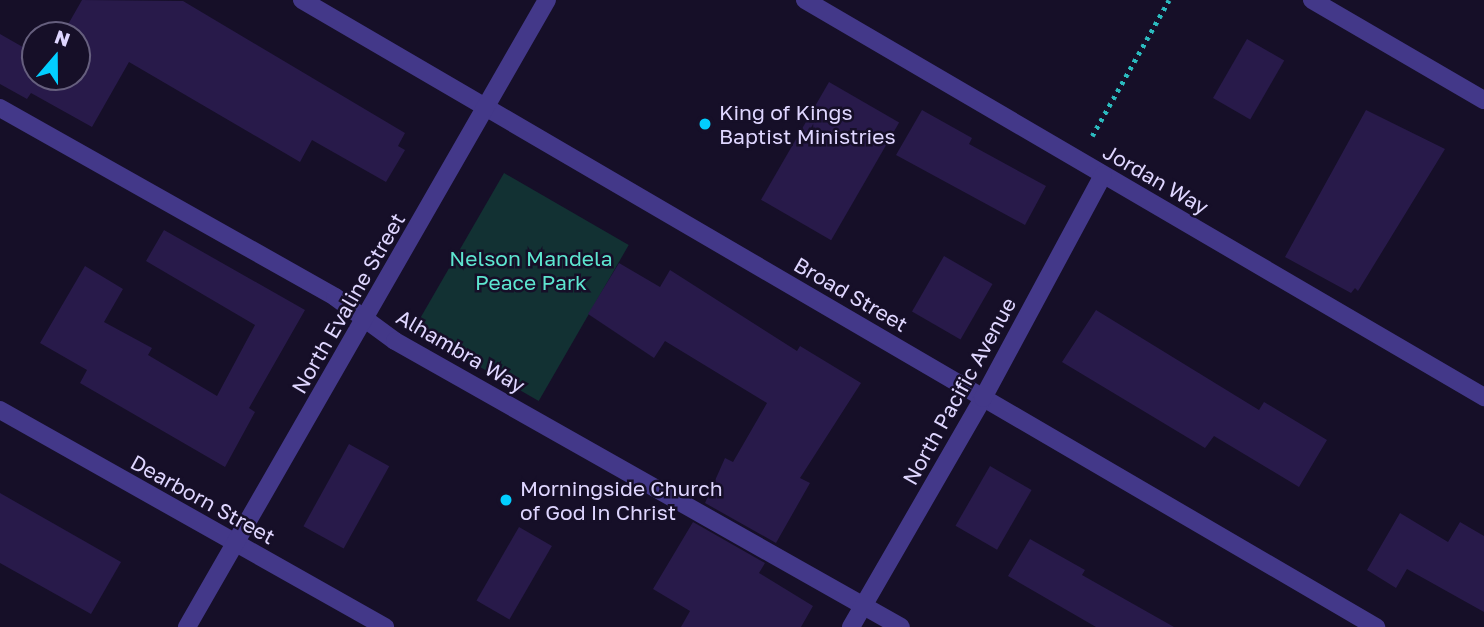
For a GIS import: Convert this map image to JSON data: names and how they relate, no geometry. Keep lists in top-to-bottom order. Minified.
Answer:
{"streets":{"street":["Jordan Way","Broad Street","North Evaline Street","Alhambra Way","North Pacific Avenue","Dearborn Street"]},"crossings":[["Jordan Way","North Pacific Avenue"],["Broad Street","North Evaline Street"],["Broad Street","North Pacific Avenue"],["North Evaline Street","Alhambra Way"],["North Evaline Street","Dearborn Street"],["Alhambra Way","North Pacific Avenue"]],"parks":["Nelson Mandela Peace Park"],"places":["King of Kings Baptist Ministries","Morningside Church of God In Christ"],"north":"top"}
